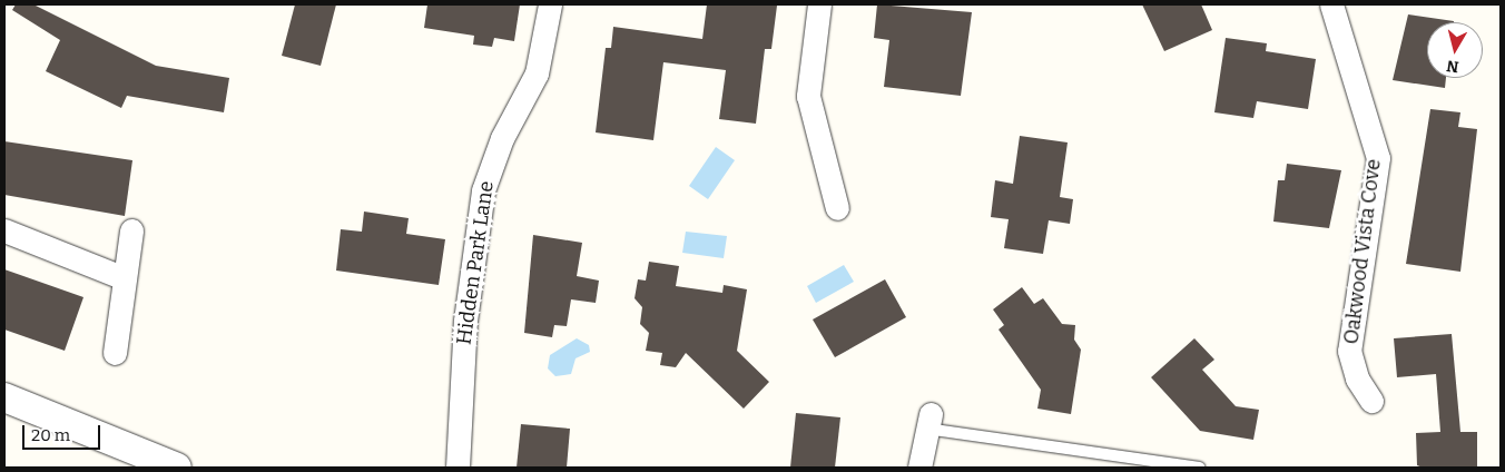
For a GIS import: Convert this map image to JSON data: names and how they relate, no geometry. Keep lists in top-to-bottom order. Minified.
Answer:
{"streets":{"street":["Oakwood Vista Cove","Hidden Park Lane"]},"scale_bar":"20 m","north":"bottom"}
